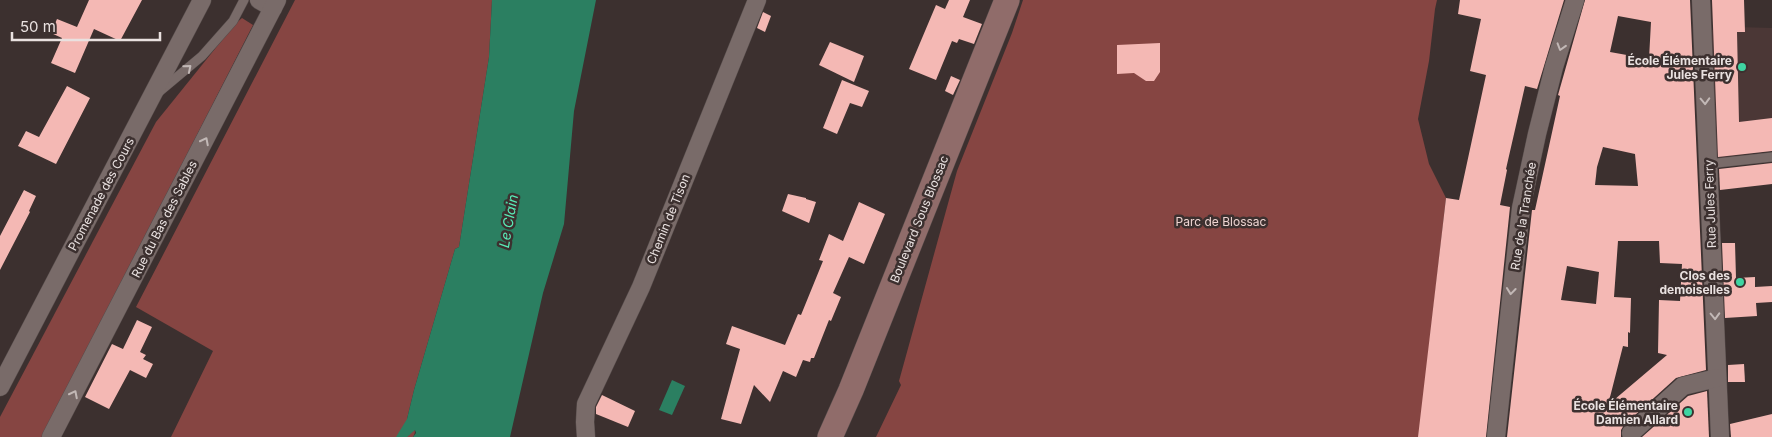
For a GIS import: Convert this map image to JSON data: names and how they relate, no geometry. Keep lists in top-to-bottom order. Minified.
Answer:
{"streets":{"main road":["Boulevard Sous Blossac"],"street":["Promenade des Cours","Rue Jules Ferry","Rue de la Tranchée","Rue du Bas des Sables","Chemin de Tison"]},"one_way":["Rue Jules Ferry","Rue de la Tranchée","Rue du Bas des Sables"],"water":["Le Clain"],"parks":["Parc de Blossac"],"places":["École Élémentaire Jules Ferry","Clos des demoiselles","École Élémentaire Damien Allard"],"scale_bar":"50 m"}
